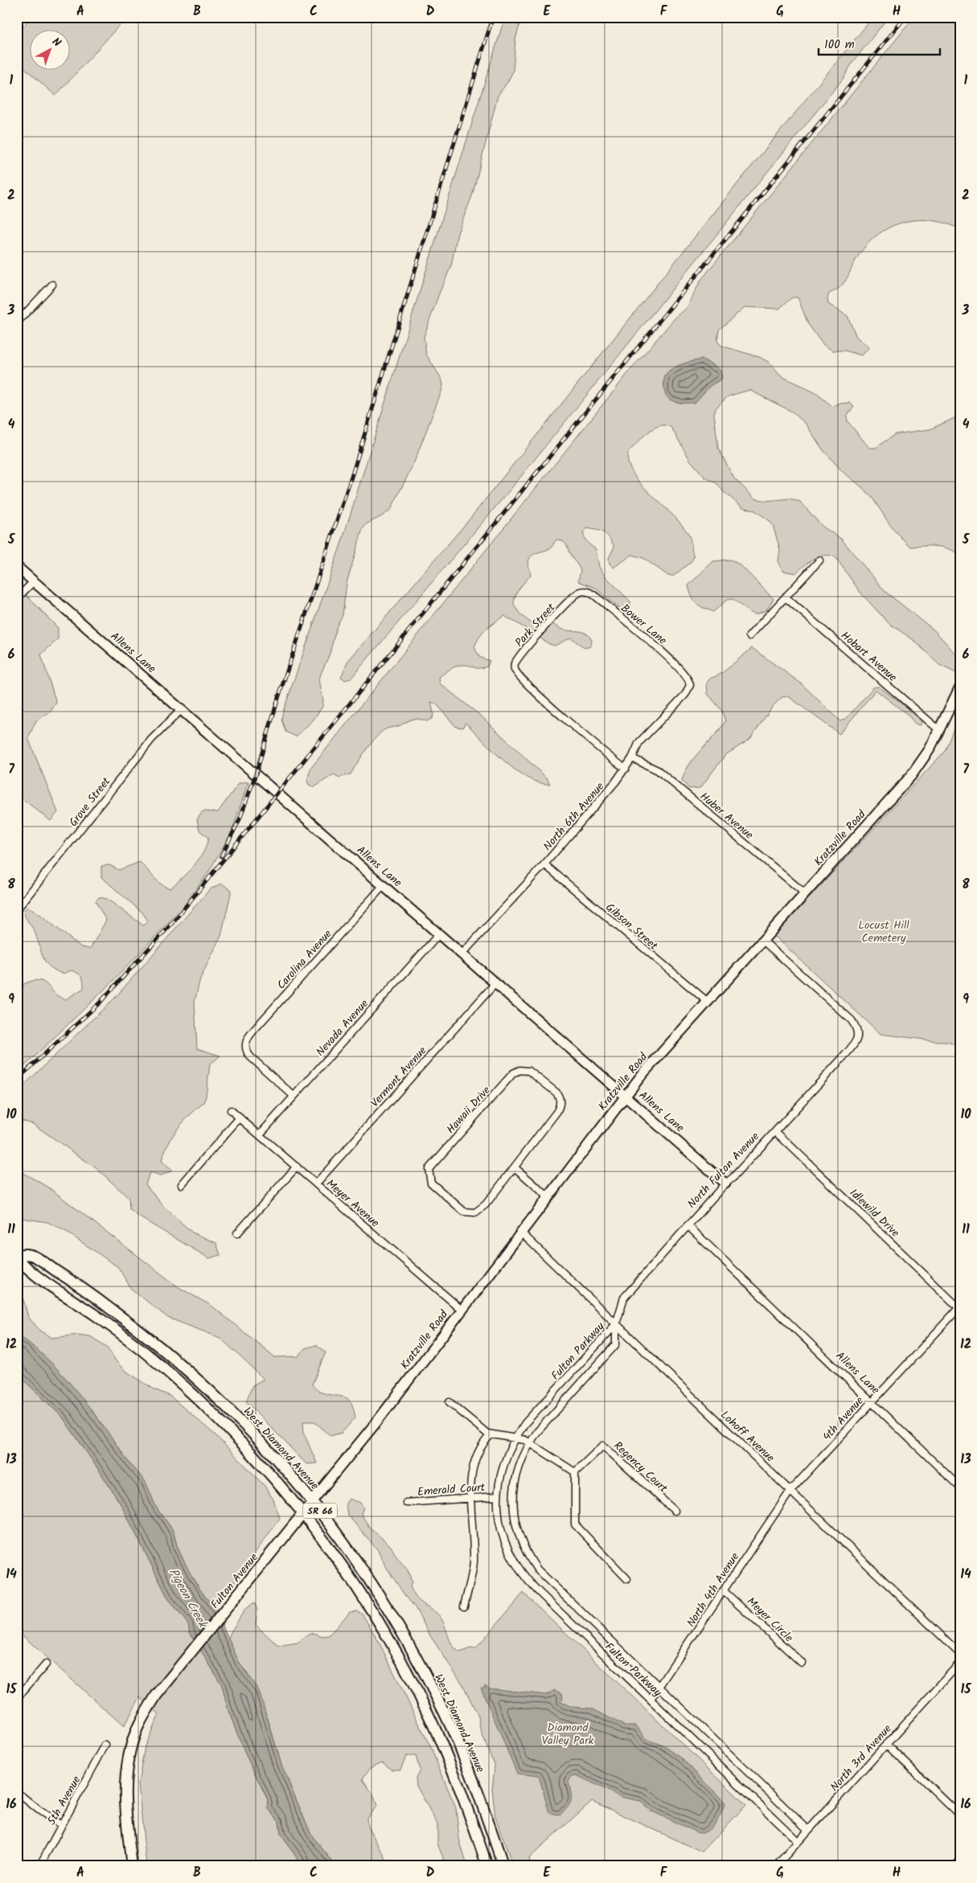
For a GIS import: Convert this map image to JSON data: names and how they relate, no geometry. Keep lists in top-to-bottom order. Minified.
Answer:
{"streets":{"main road":["Allens Lane","Kratzville Road","West Diamond Avenue","SR 66","Fulton Avenue"],"street":["Bower Lane","Park Street","Hobart Avenue","Grove Street","Huber Avenue","North 6th Avenue","Gibson Street","Carolina Avenue","Nevada Avenue","Vermont Avenue","Hawaii Drive","North Fulton Avenue","Meyer Avenue","Idlewild Drive","Fulton Parkway","4th Avenue","Lohoff Avenue","Regency Court","Emerald Court","North 4th Avenue","Meyer Circle","North 3rd Avenue","5th Avenue"]},"crossings":[["Bower Lane","Park Street"],["Bower Lane","North 6th Avenue"],["Park Street","North 6th Avenue"],["Allens Lane","Grove Street"],["Allens Lane","North 6th Avenue"],["Allens Lane","Kratzville Road"],["Allens Lane","Carolina Avenue"],["Allens Lane","Nevada Avenue"],["Allens Lane","Vermont Avenue"],["Allens Lane","North Fulton Avenue"],["Allens Lane","4th Avenue"],["Hobart Avenue","Kratzville Road"],["Huber Avenue","North 6th Avenue"],["Huber Avenue","Kratzville Road"],["North 6th Avenue","Gibson Street"],["Kratzville Road","Gibson Street"],["Kratzville Road","North Fulton Avenue"],["Kratzville Road","Meyer Avenue"],["Kratzville Road","Lohoff Avenue"],["Kratzville Road","West Diamond Avenue"],["Kratzville Road","Fulton Avenue"],["Carolina Avenue","Nevada Avenue"],["Nevada Avenue","Meyer Avenue"],["Vermont Avenue","Meyer Avenue"],["North Fulton Avenue","Idlewild Drive"],["North Fulton Avenue","Fulton Parkway"],["North Fulton Avenue","Lohoff Avenue"],["Idlewild Drive","4th Avenue"],["Fulton Parkway","Lohoff Avenue"],["Fulton Parkway","Emerald Court"],["Fulton Parkway","North 4th Avenue"],["Fulton Parkway","North 3rd Avenue"],["4th Avenue","Lohoff Avenue"],["4th Avenue","North 4th Avenue"],["Lohoff Avenue","North 4th Avenue"],["West Diamond Avenue","Fulton Avenue"],["North 4th Avenue","Meyer Circle"]],"water":["Pigeon Creek"],"parks":["Locust Hill Cemetery","Diamond Valley Park"],"scale_bar":"100 m","north":"top right","grid":{"columns":["A","B","C","D","E","F","G","H"],"rows":["1","2","3","4","5","6","7","8","9","10","11","12","13","14","15","16"]}}
